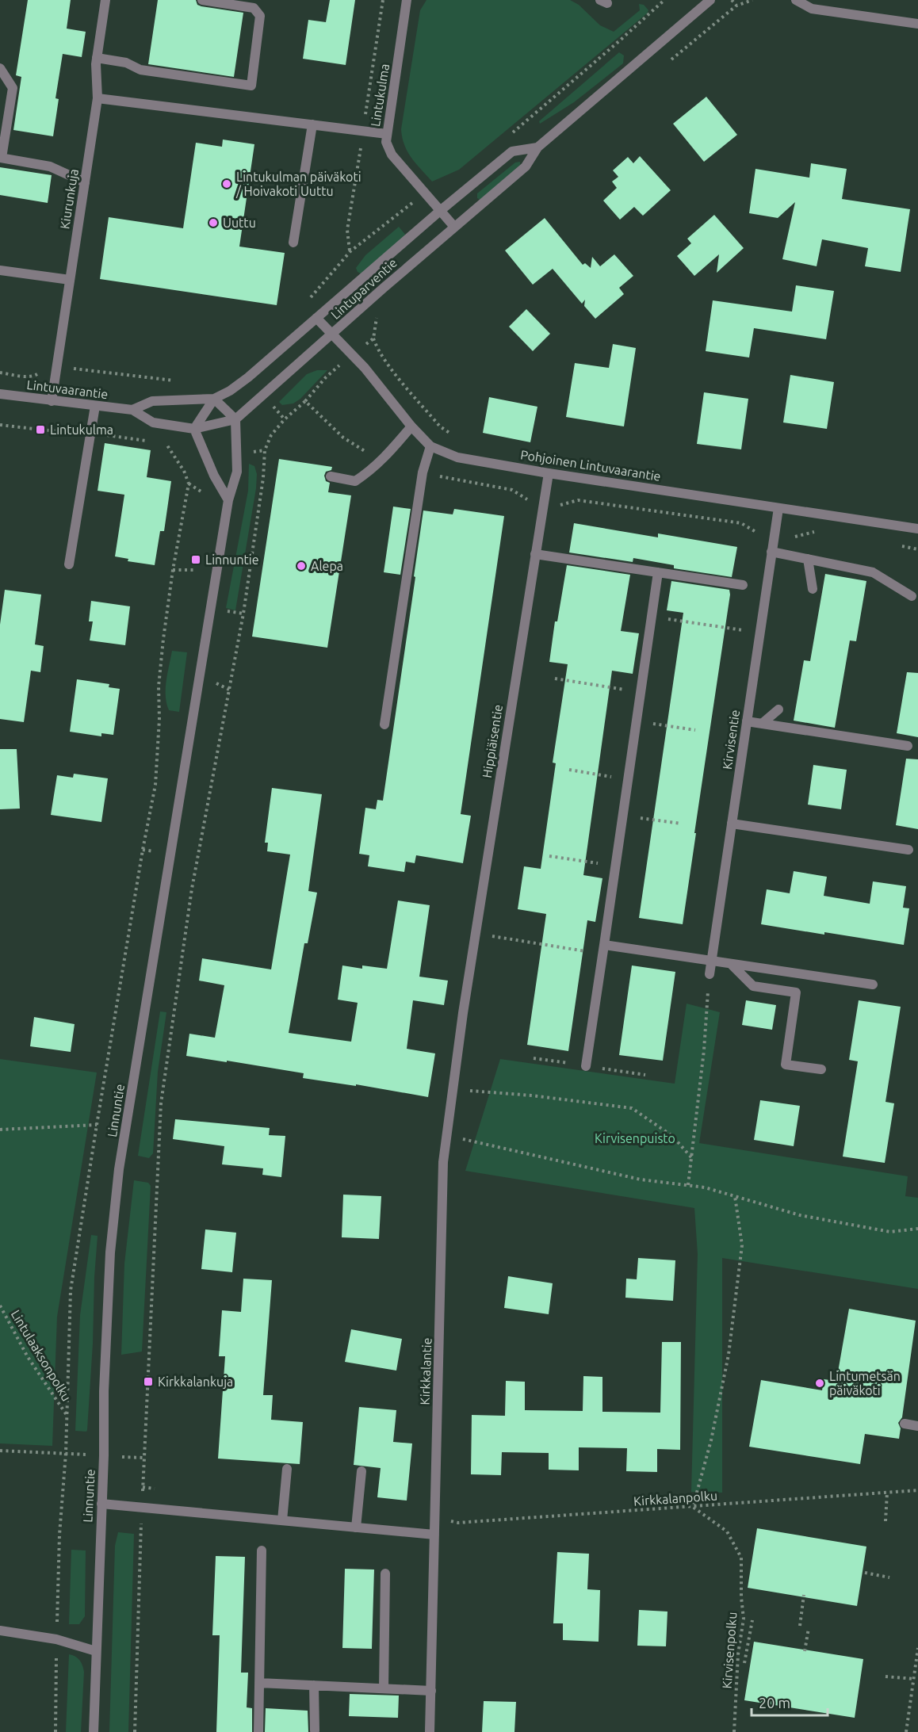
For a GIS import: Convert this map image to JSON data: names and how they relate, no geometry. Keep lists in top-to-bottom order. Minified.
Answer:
{"streets":{"street":["Lintukulma","Kiurunkuja","Lintuparventie","Lintuvaarantie","Pohjoinen Lintuvaarantie","Kirvisentie","Hippiäisentie","Linnuntie","Kirkkalantie"],"path":["Lintulaaksonpolku","Kirkkalanpolku","Kirvisenpolku"]},"crossings":[["Lintukulma","Lintuparventie"],["Kiurunkuja","Lintuvaarantie"],["Lintuparventie","Lintuvaarantie"],["Lintuparventie","Pohjoinen Lintuvaarantie"],["Lintuparventie","Linnuntie"],["Pohjoinen Lintuvaarantie","Kirvisentie"],["Pohjoinen Lintuvaarantie","Hippiäisentie"],["Hippiäisentie","Kirkkalantie"],["Kirkkalantie","Kirkkalanpolku"],["Kirkkalanpolku","Kirvisenpolku"]],"parks":["Kirvisenpuisto"],"places":{"other":["Lintukulman päiväkoti / Hoivakoti Uuttu","Uuttu","Alepa","Lintumetsän päiväkoti"],"transit":["Lintukulma","Linnuntie","Kirkkalankuja"]},"scale_bar":"20 m"}
